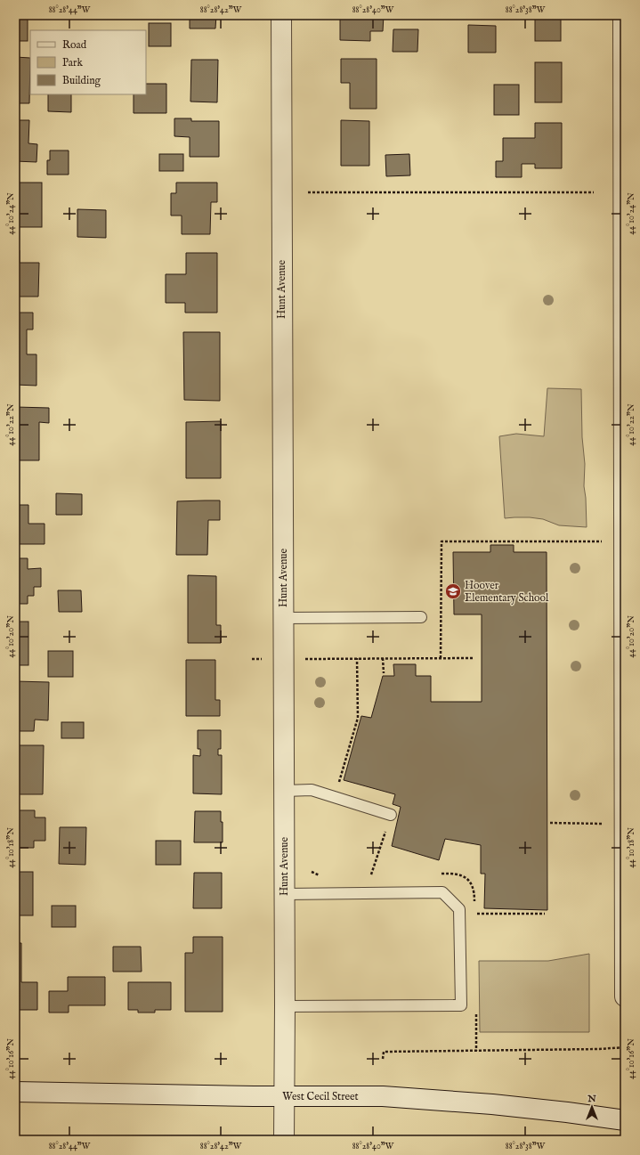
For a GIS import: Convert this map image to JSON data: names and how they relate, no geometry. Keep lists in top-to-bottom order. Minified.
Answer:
{"streets":{"street":["Hunt Avenue","West Cecil Street"]},"crossings":[["Hunt Avenue","West Cecil Street"]],"places":{"school or university":["Hoover Elementary School"]},"legend":["Road","Park","Building"],"north":"top","coordinates":["88°28'44\"W","88°28'42\"W","88°28'40\"W","88°28'38\"W","44°10'24\"N","44°10'22\"N","44°10'20\"N","44°10'18\"N","44°10'16\"N"]}
